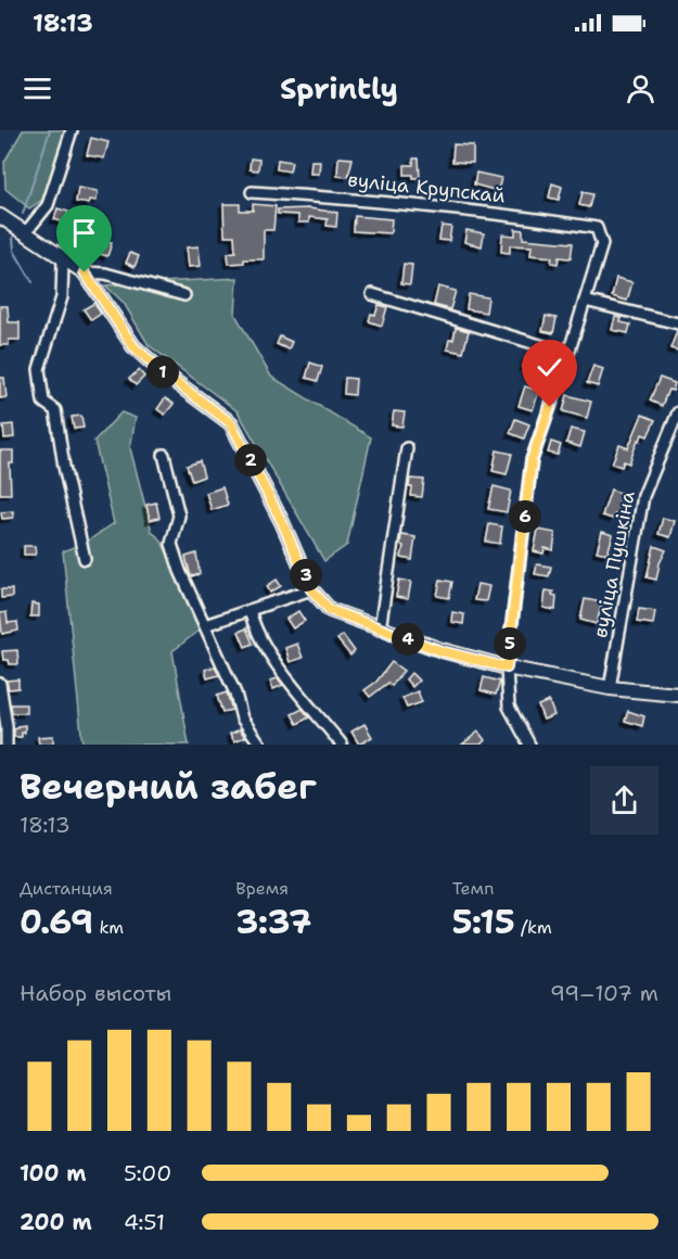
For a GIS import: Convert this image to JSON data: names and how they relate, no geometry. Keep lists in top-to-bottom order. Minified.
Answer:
{"streets":{"street":["вуліца Крупскай","вуліца Пушкіна"]},"page":{"status":"18:13","header":"Sprintly","pins":["1","2","6","3","4","5"],"heading":["Вечерний забег","18:13"],"stats":[["Дистанция","0.69 km"],["Время","3:37"],["Темп","5:15 /km"]],"chart":["Набор высоты","99–107 m"],"list":[{"name":"100 m","note":"5:00"},{"name":"200 m","note":"4:51"}]}}
